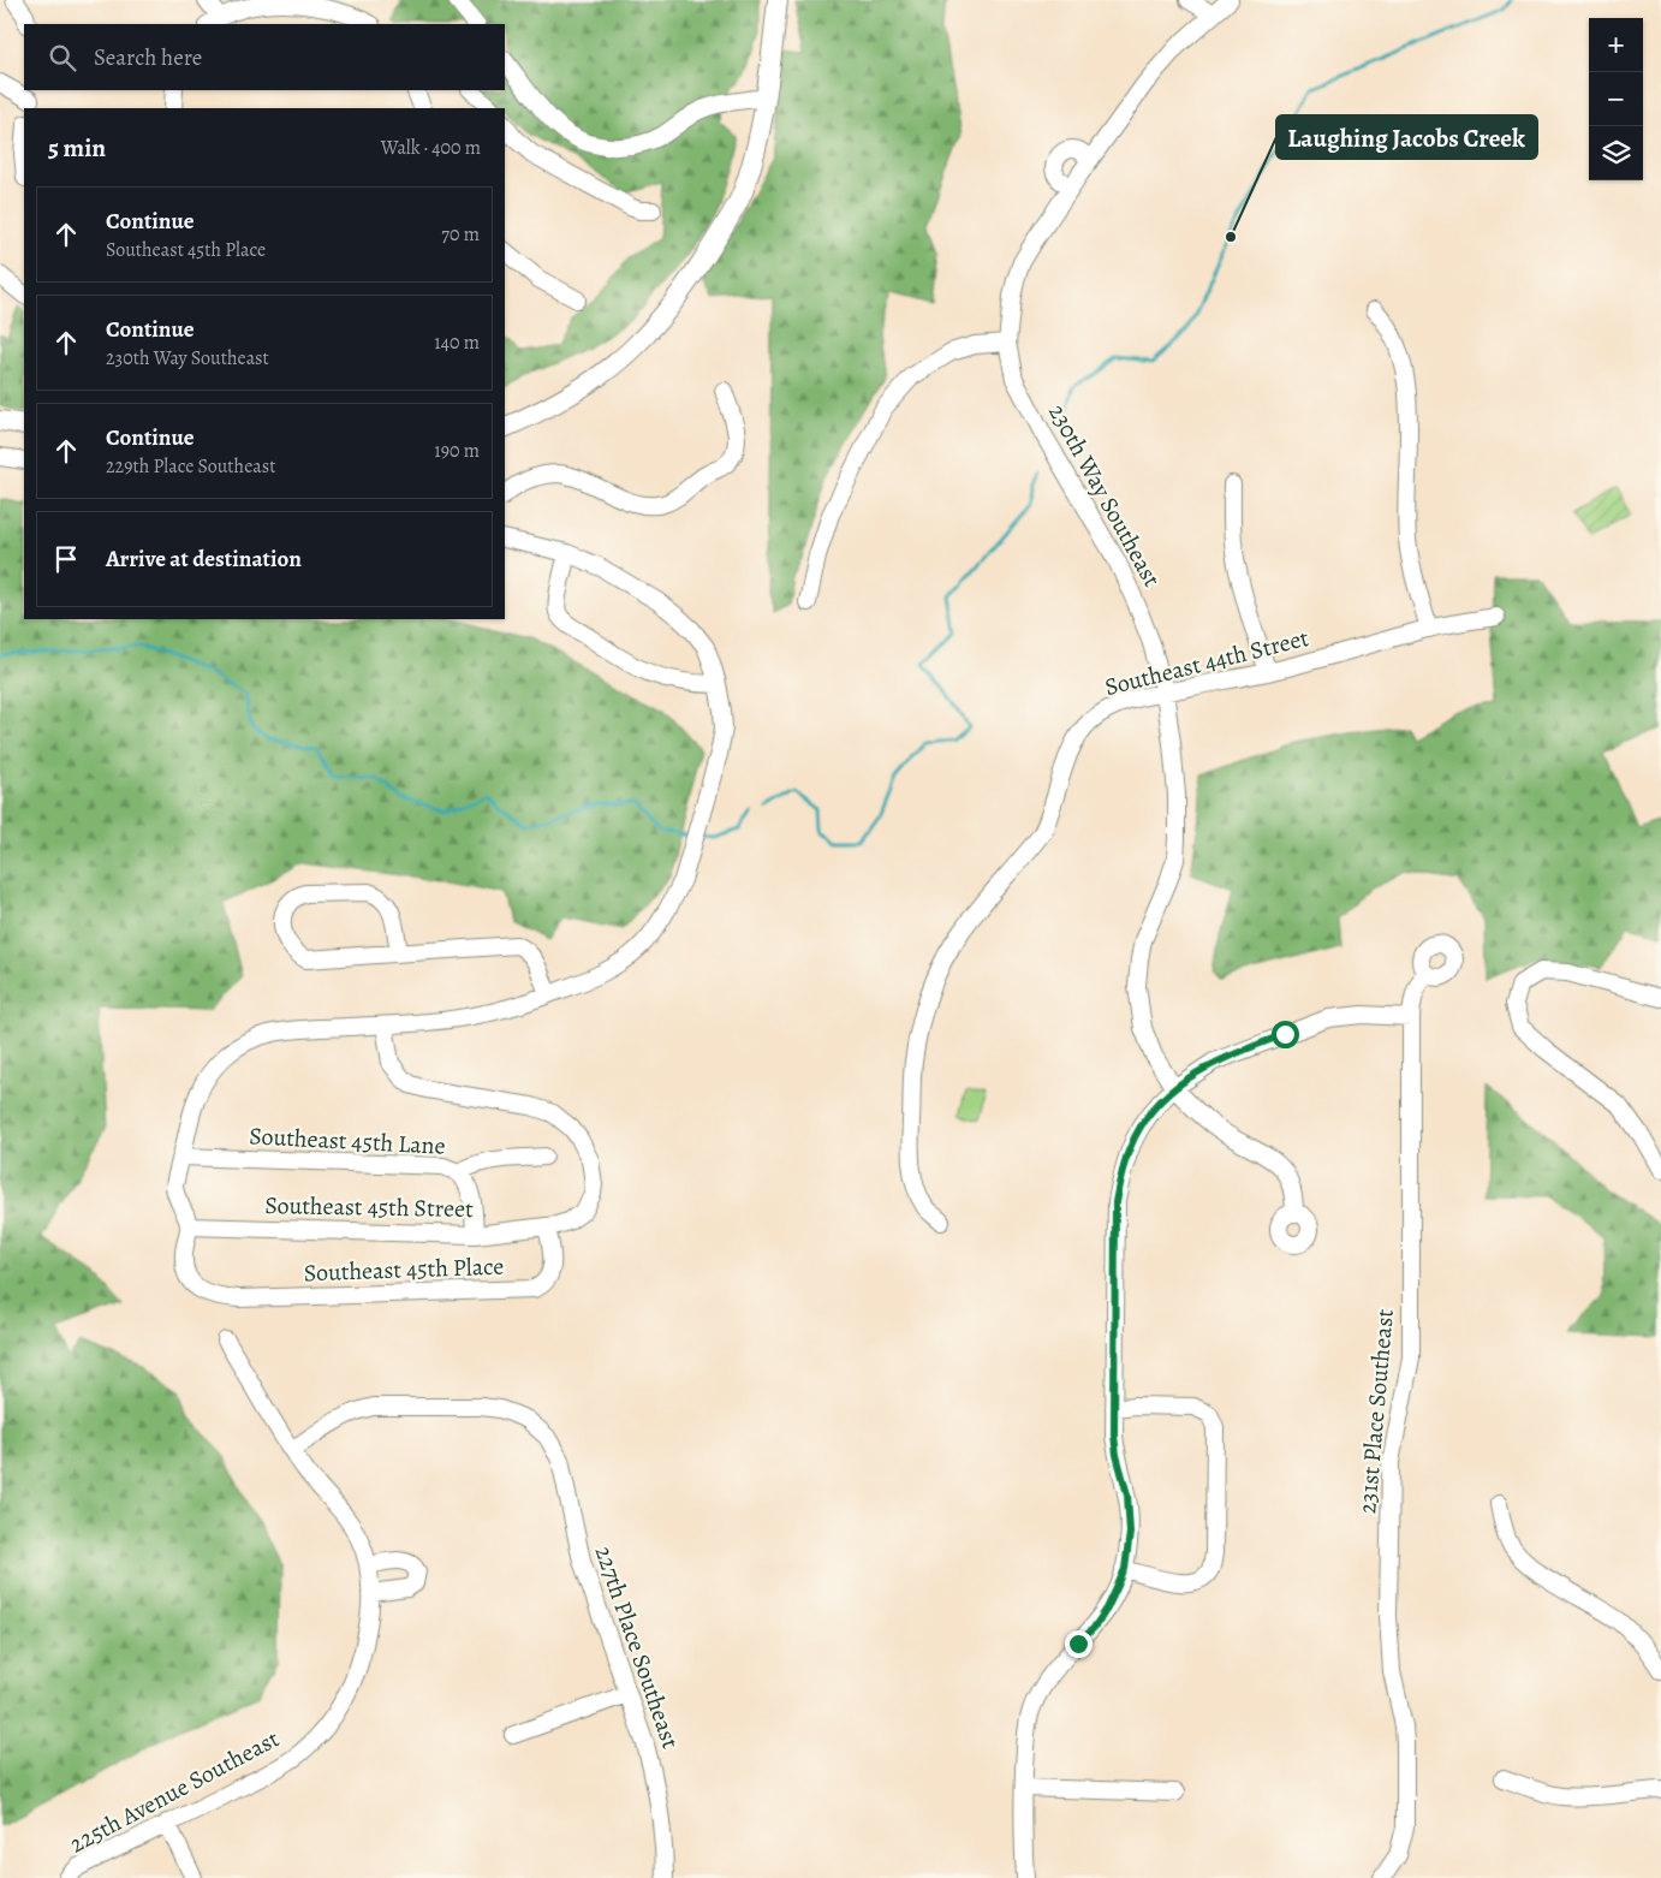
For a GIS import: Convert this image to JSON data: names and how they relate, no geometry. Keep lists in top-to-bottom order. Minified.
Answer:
{"streets":{"street":["230th Way Southeast","Southeast 44th Street","Southeast 45th Lane","Southeast 45th Street","Southeast 45th Place","231st Place Southeast","227th Place Southeast","225th Avenue Southeast"]},"crossings":[["230th Way Southeast","Southeast 44th Street"],["Southeast 45th Street","Southeast 45th Place"],["227th Place Southeast","225th Avenue Southeast"]],"places":["Laughing Jacobs Creek"],"page":{"map_buttons":["+","−"],"search":"Search here","heading":["5 min","Walk · 400 m"],"list":[["Continue","Southeast 45th Place","70 m"],["Continue","230th Way Southeast","140 m"],["Continue","229th Place Southeast","190 m"],"Arrive at destination"]}}
